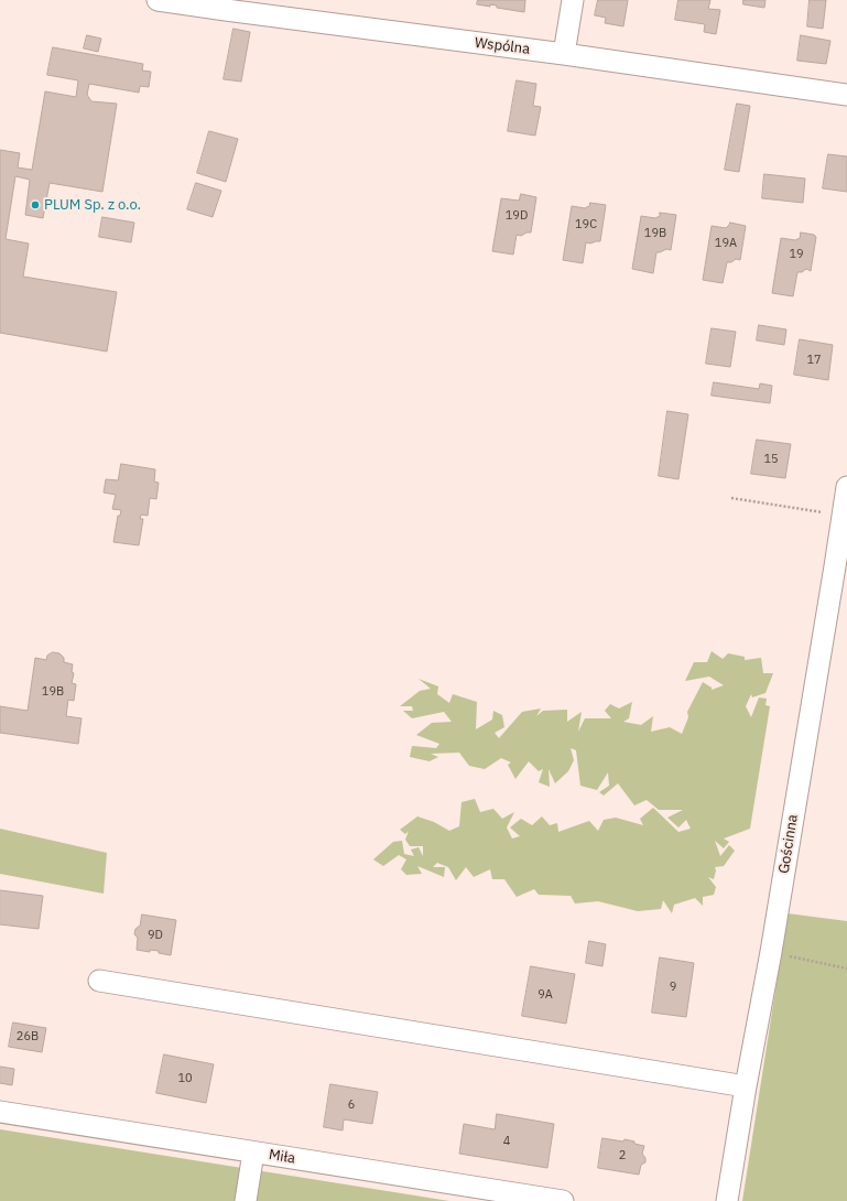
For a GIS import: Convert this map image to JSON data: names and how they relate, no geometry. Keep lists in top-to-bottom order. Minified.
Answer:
{"streets":{"street":["Wspólna","Gościnna","Miła"]},"places":["PLUM Sp. z o.o."],"house_numbers":["19D","19C","19B","19A","19","17","15","19B","9D","9","9A","26B","10","6","4","2"]}
